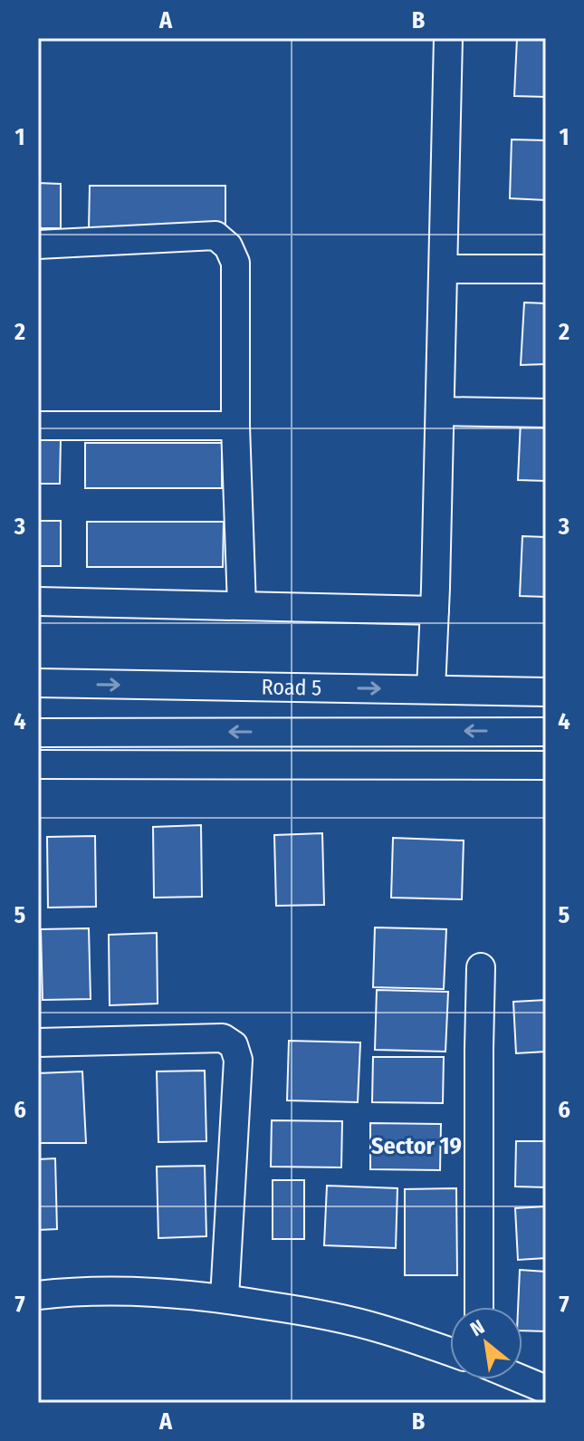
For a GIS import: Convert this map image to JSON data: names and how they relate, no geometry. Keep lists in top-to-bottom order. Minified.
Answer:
{"streets":{"street":["Road 5"]},"districts":["Sector 19"],"north":"top left","grid":{"columns":["A","B"],"rows":["1","2","3","4","5","6","7"]}}
